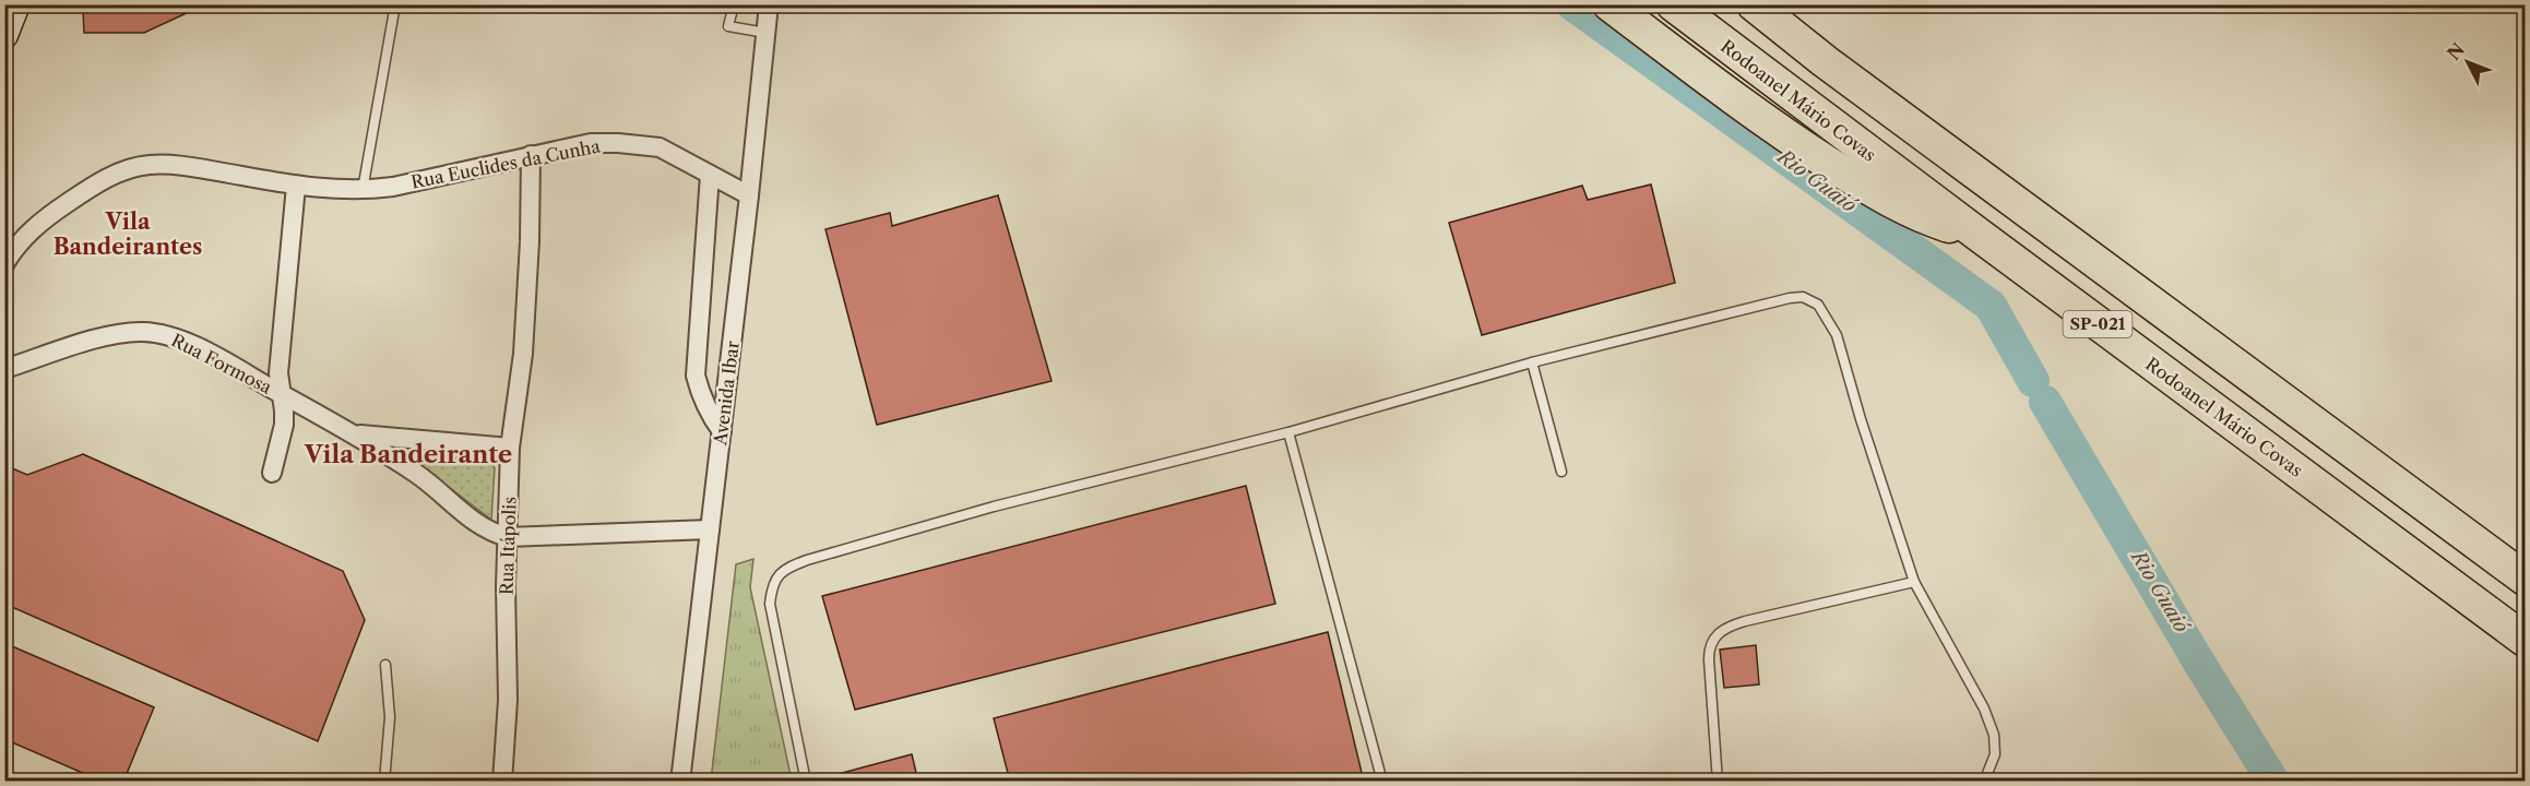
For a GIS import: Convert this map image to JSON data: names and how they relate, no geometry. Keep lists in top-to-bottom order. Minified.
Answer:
{"streets":{"highway":["Rodoanel Mário Covas","SP-021"],"street":["Rua Euclides da Cunha","Rua Formosa","Avenida Ibar","Rua Itápolis"]},"crossings":[["Rua Euclides da Cunha","Avenida Ibar"],["Rua Euclides da Cunha","Rua Itápolis"],["Rua Formosa","Rua Itápolis"]],"districts":["Vila Bandeirantes","Vila Bandeirante"],"water":["Rio Guaió"],"north":"top left"}
